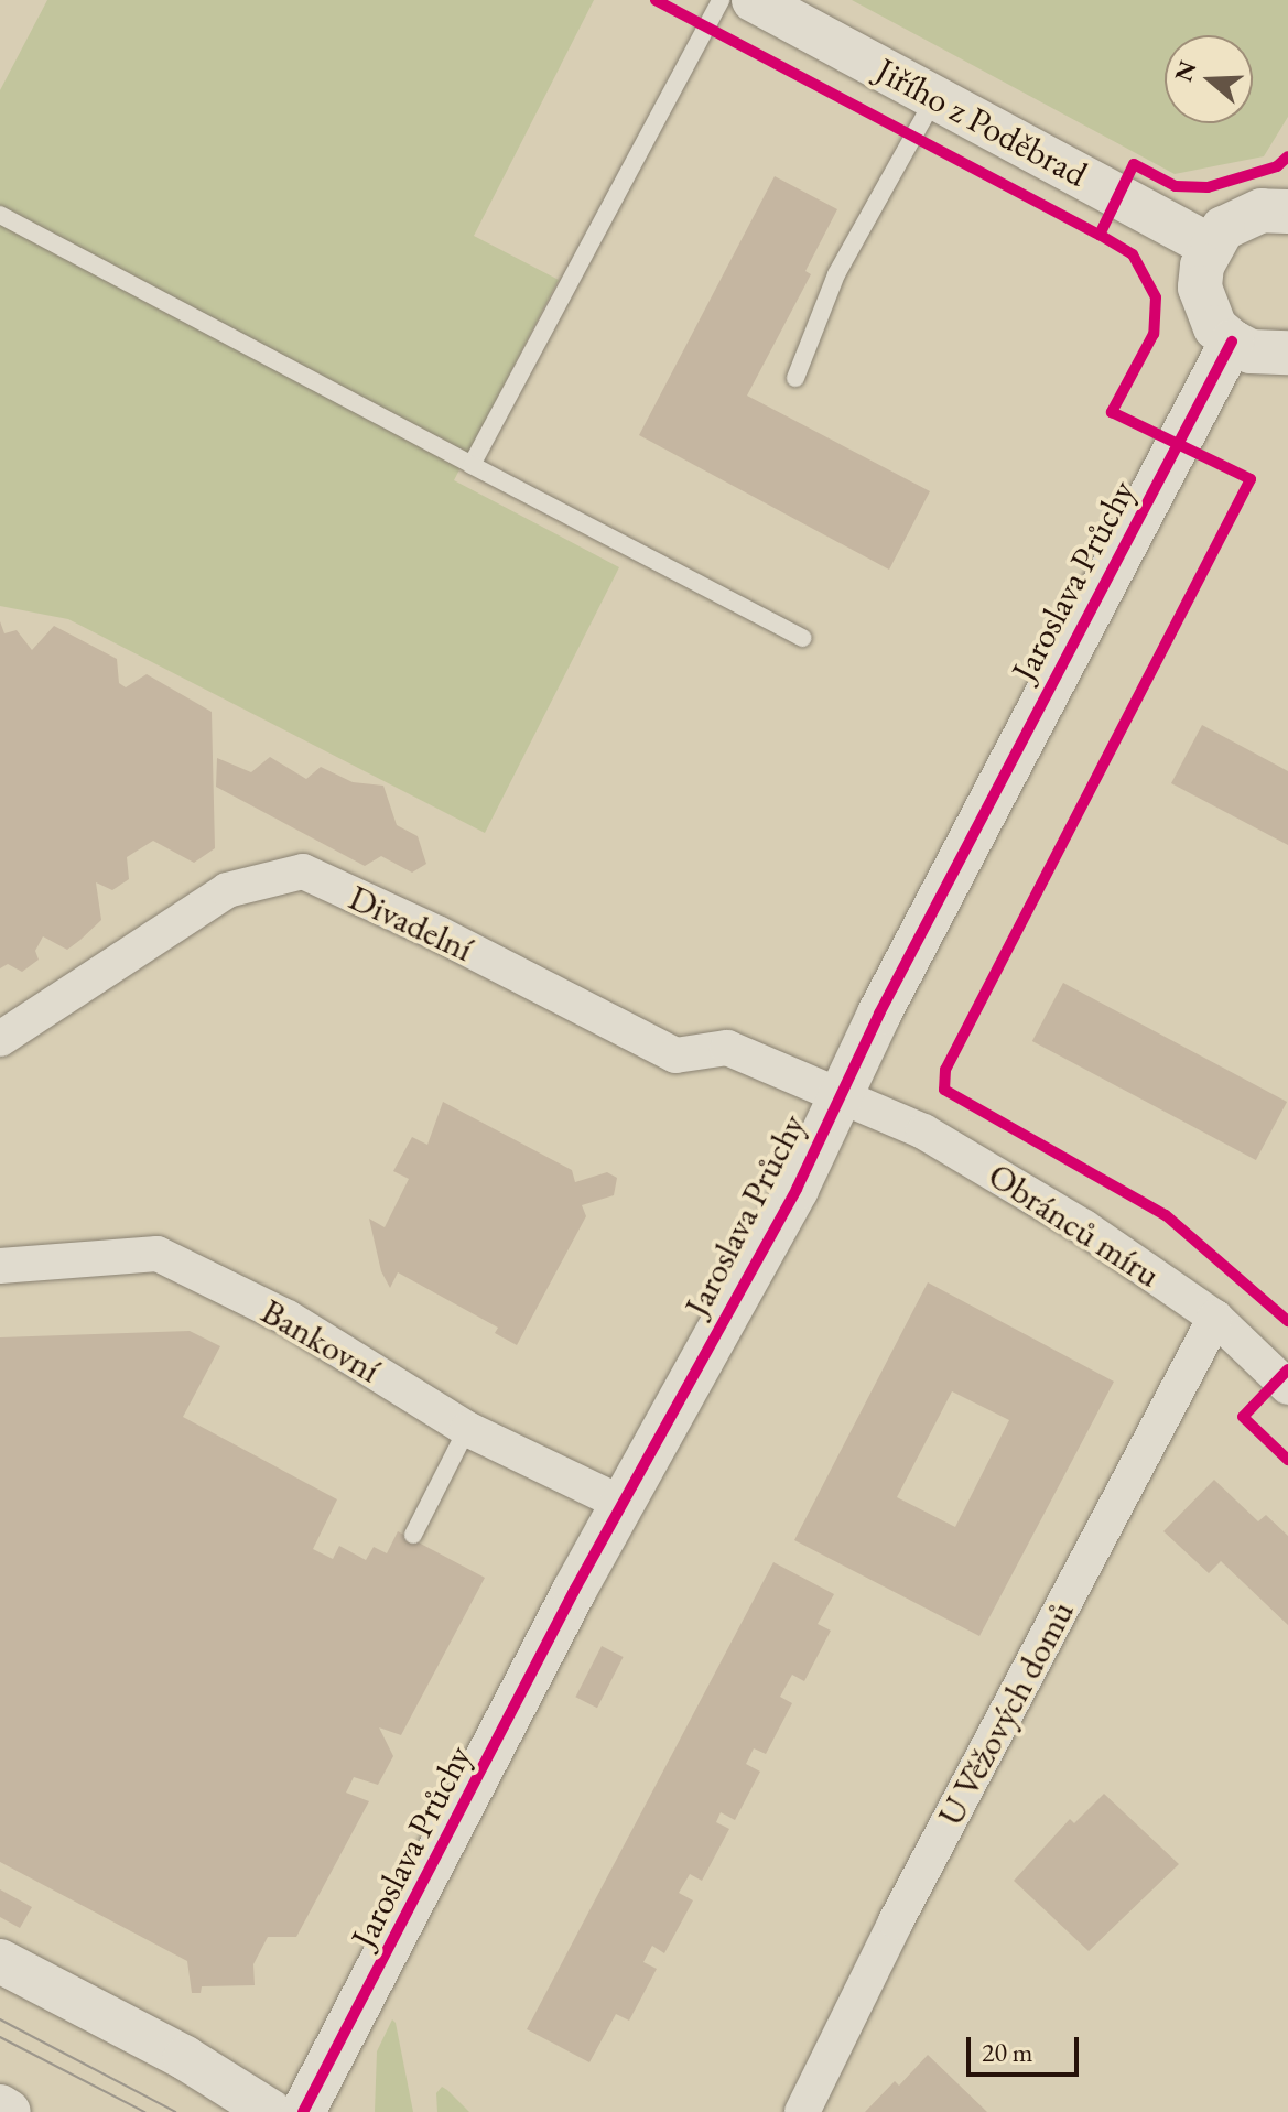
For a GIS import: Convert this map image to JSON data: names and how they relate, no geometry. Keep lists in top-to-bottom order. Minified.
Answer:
{"streets":{"street":["Jiřího z Poděbrad","Jaroslava Průchy","Divadelní","Obránců míru","Bankovní","U Věžových domů"]},"crossings":[["Jaroslava Průchy","Divadelní"],["Jaroslava Průchy","Obránců míru"],["Jaroslava Průchy","Bankovní"],["Divadelní","Obránců míru"],["Obránců míru","U Věžových domů"]],"scale_bar":"20 m","north":"left"}
